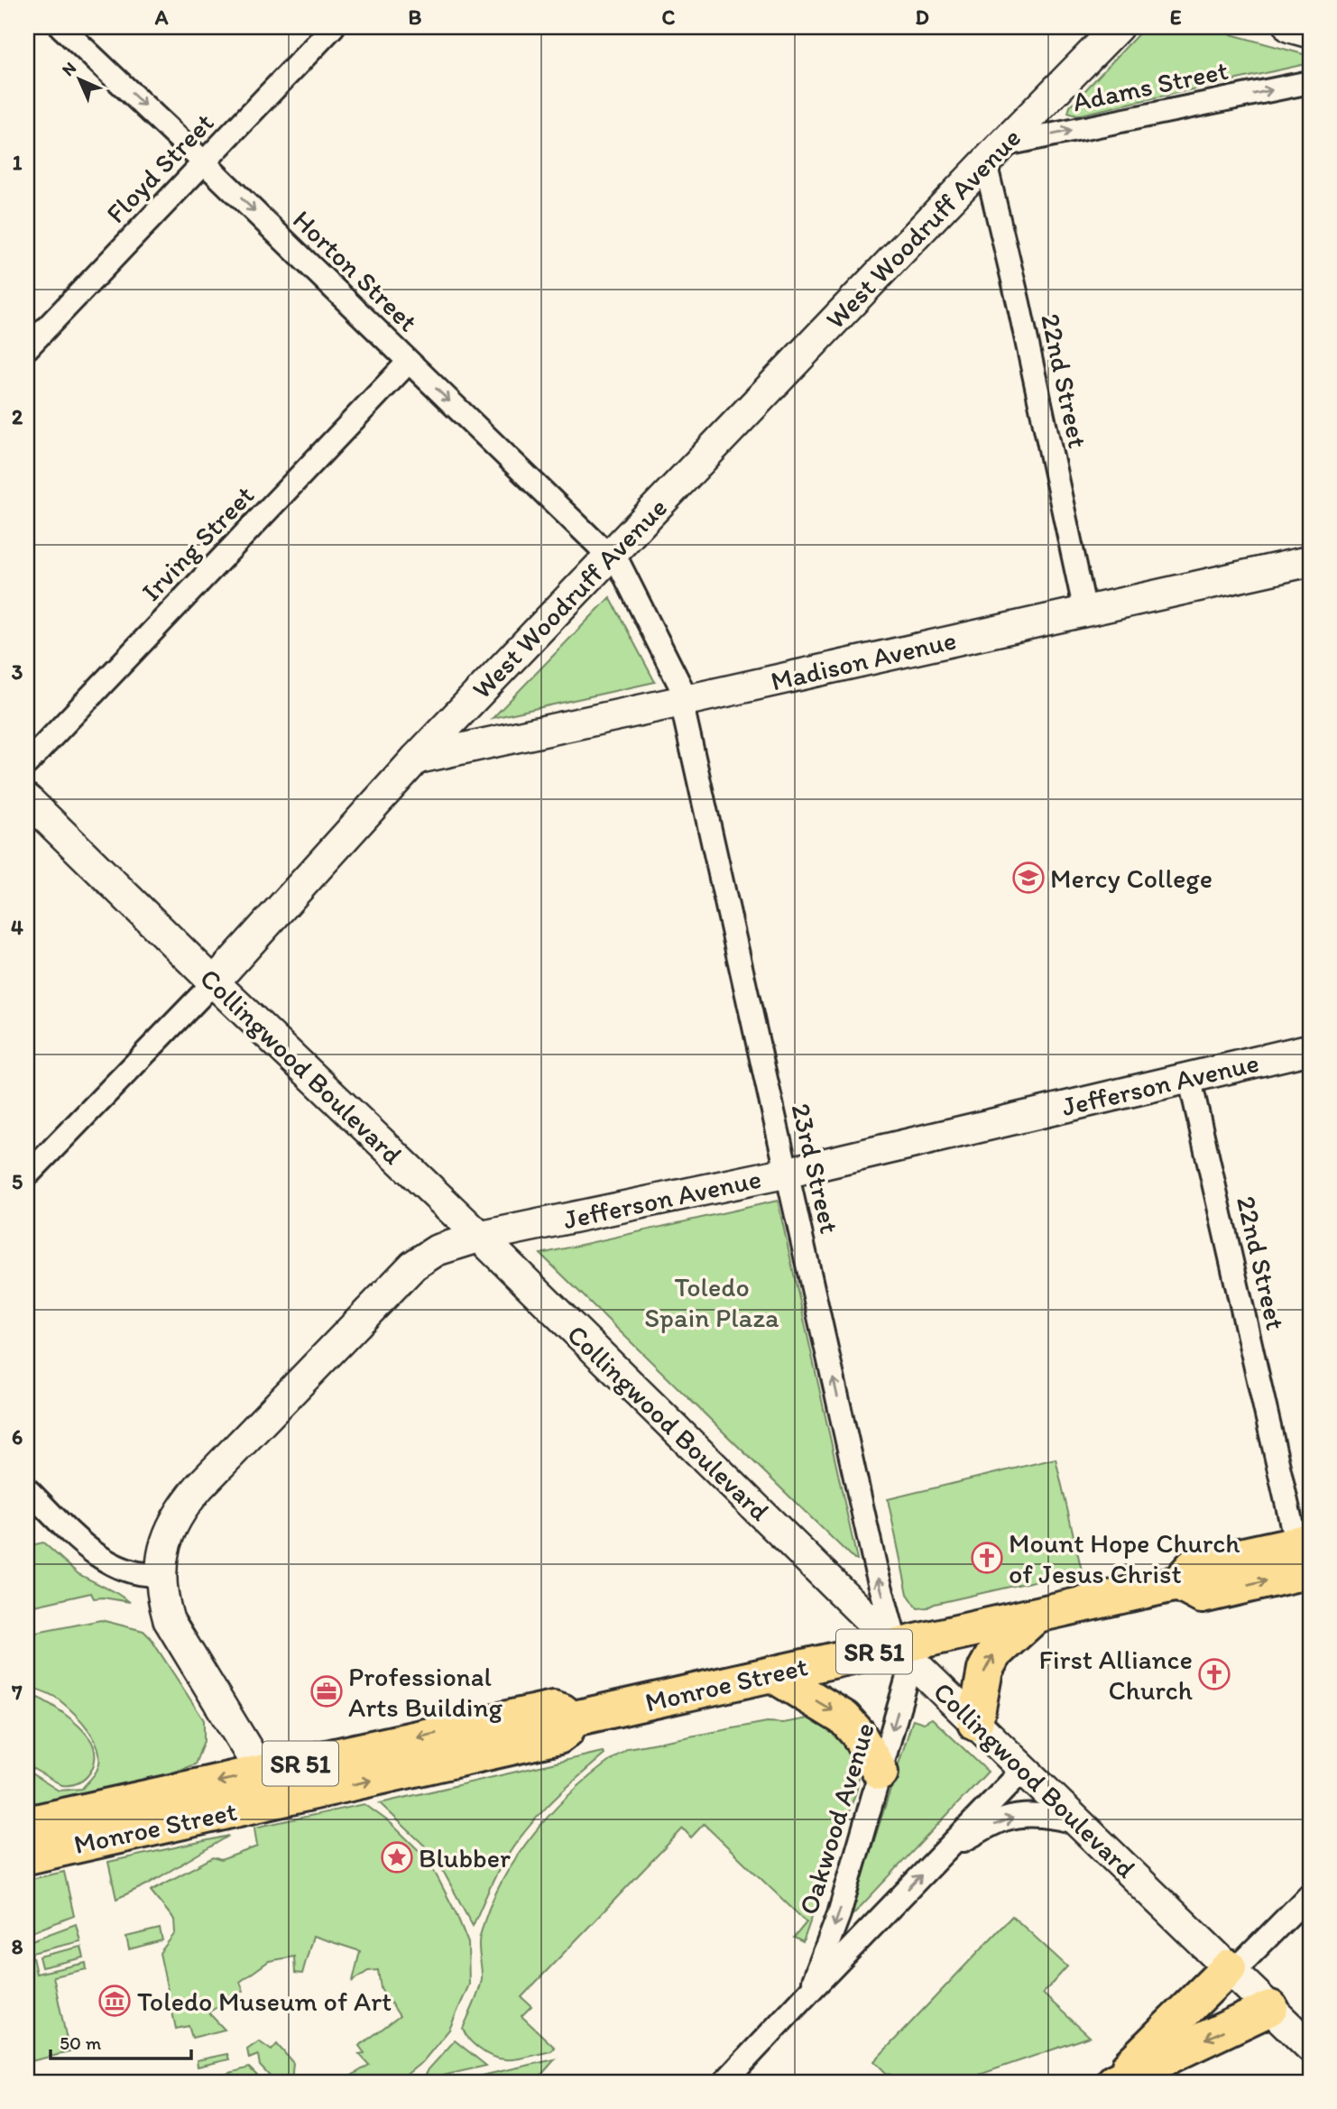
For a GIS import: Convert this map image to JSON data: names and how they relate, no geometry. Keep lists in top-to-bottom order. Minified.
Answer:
{"streets":{"main road":["SR 51","Monroe Street"],"street":["Adams Street","Floyd Street","West Woodruff Avenue","Horton Street","22nd Street","Irving Street","Madison Avenue","Collingwood Boulevard","Jefferson Avenue","23rd Street","Oakwood Avenue"]},"crossings":[["Adams Street","West Woodruff Avenue"],["Adams Street","22nd Street"],["Floyd Street","Horton Street"],["West Woodruff Avenue","Horton Street"],["West Woodruff Avenue","22nd Street"],["West Woodruff Avenue","Madison Avenue"],["West Woodruff Avenue","Collingwood Boulevard"],["West Woodruff Avenue","23rd Street"],["Horton Street","Irving Street"],["Horton Street","23rd Street"],["22nd Street","Madison Avenue"],["22nd Street","Jefferson Avenue"],["22nd Street","Monroe Street"],["Madison Avenue","23rd Street"],["Collingwood Boulevard","Jefferson Avenue"],["Collingwood Boulevard","23rd Street"],["Collingwood Boulevard","Monroe Street"],["Collingwood Boulevard","Oakwood Avenue"],["Jefferson Avenue","23rd Street"],["Jefferson Avenue","Monroe Street"],["23rd Street","Monroe Street"],["23rd Street","Oakwood Avenue"],["Monroe Street","Oakwood Avenue"]],"one_way":["Adams Street","Horton Street","23rd Street"],"parks":["Toledo Spain Plaza"],"places":{"school or university":["Mercy College"],"church":["Mount Hope Church of Jesus Christ","First Alliance Church"],"office":["Professional Arts Building"],"place":["Blubber"],"museum":["Toledo Museum of Art"]},"scale_bar":"50 m","north":"top left","grid":{"columns":["A","B","C","D","E"],"rows":["1","2","3","4","5","6","7","8"]}}
